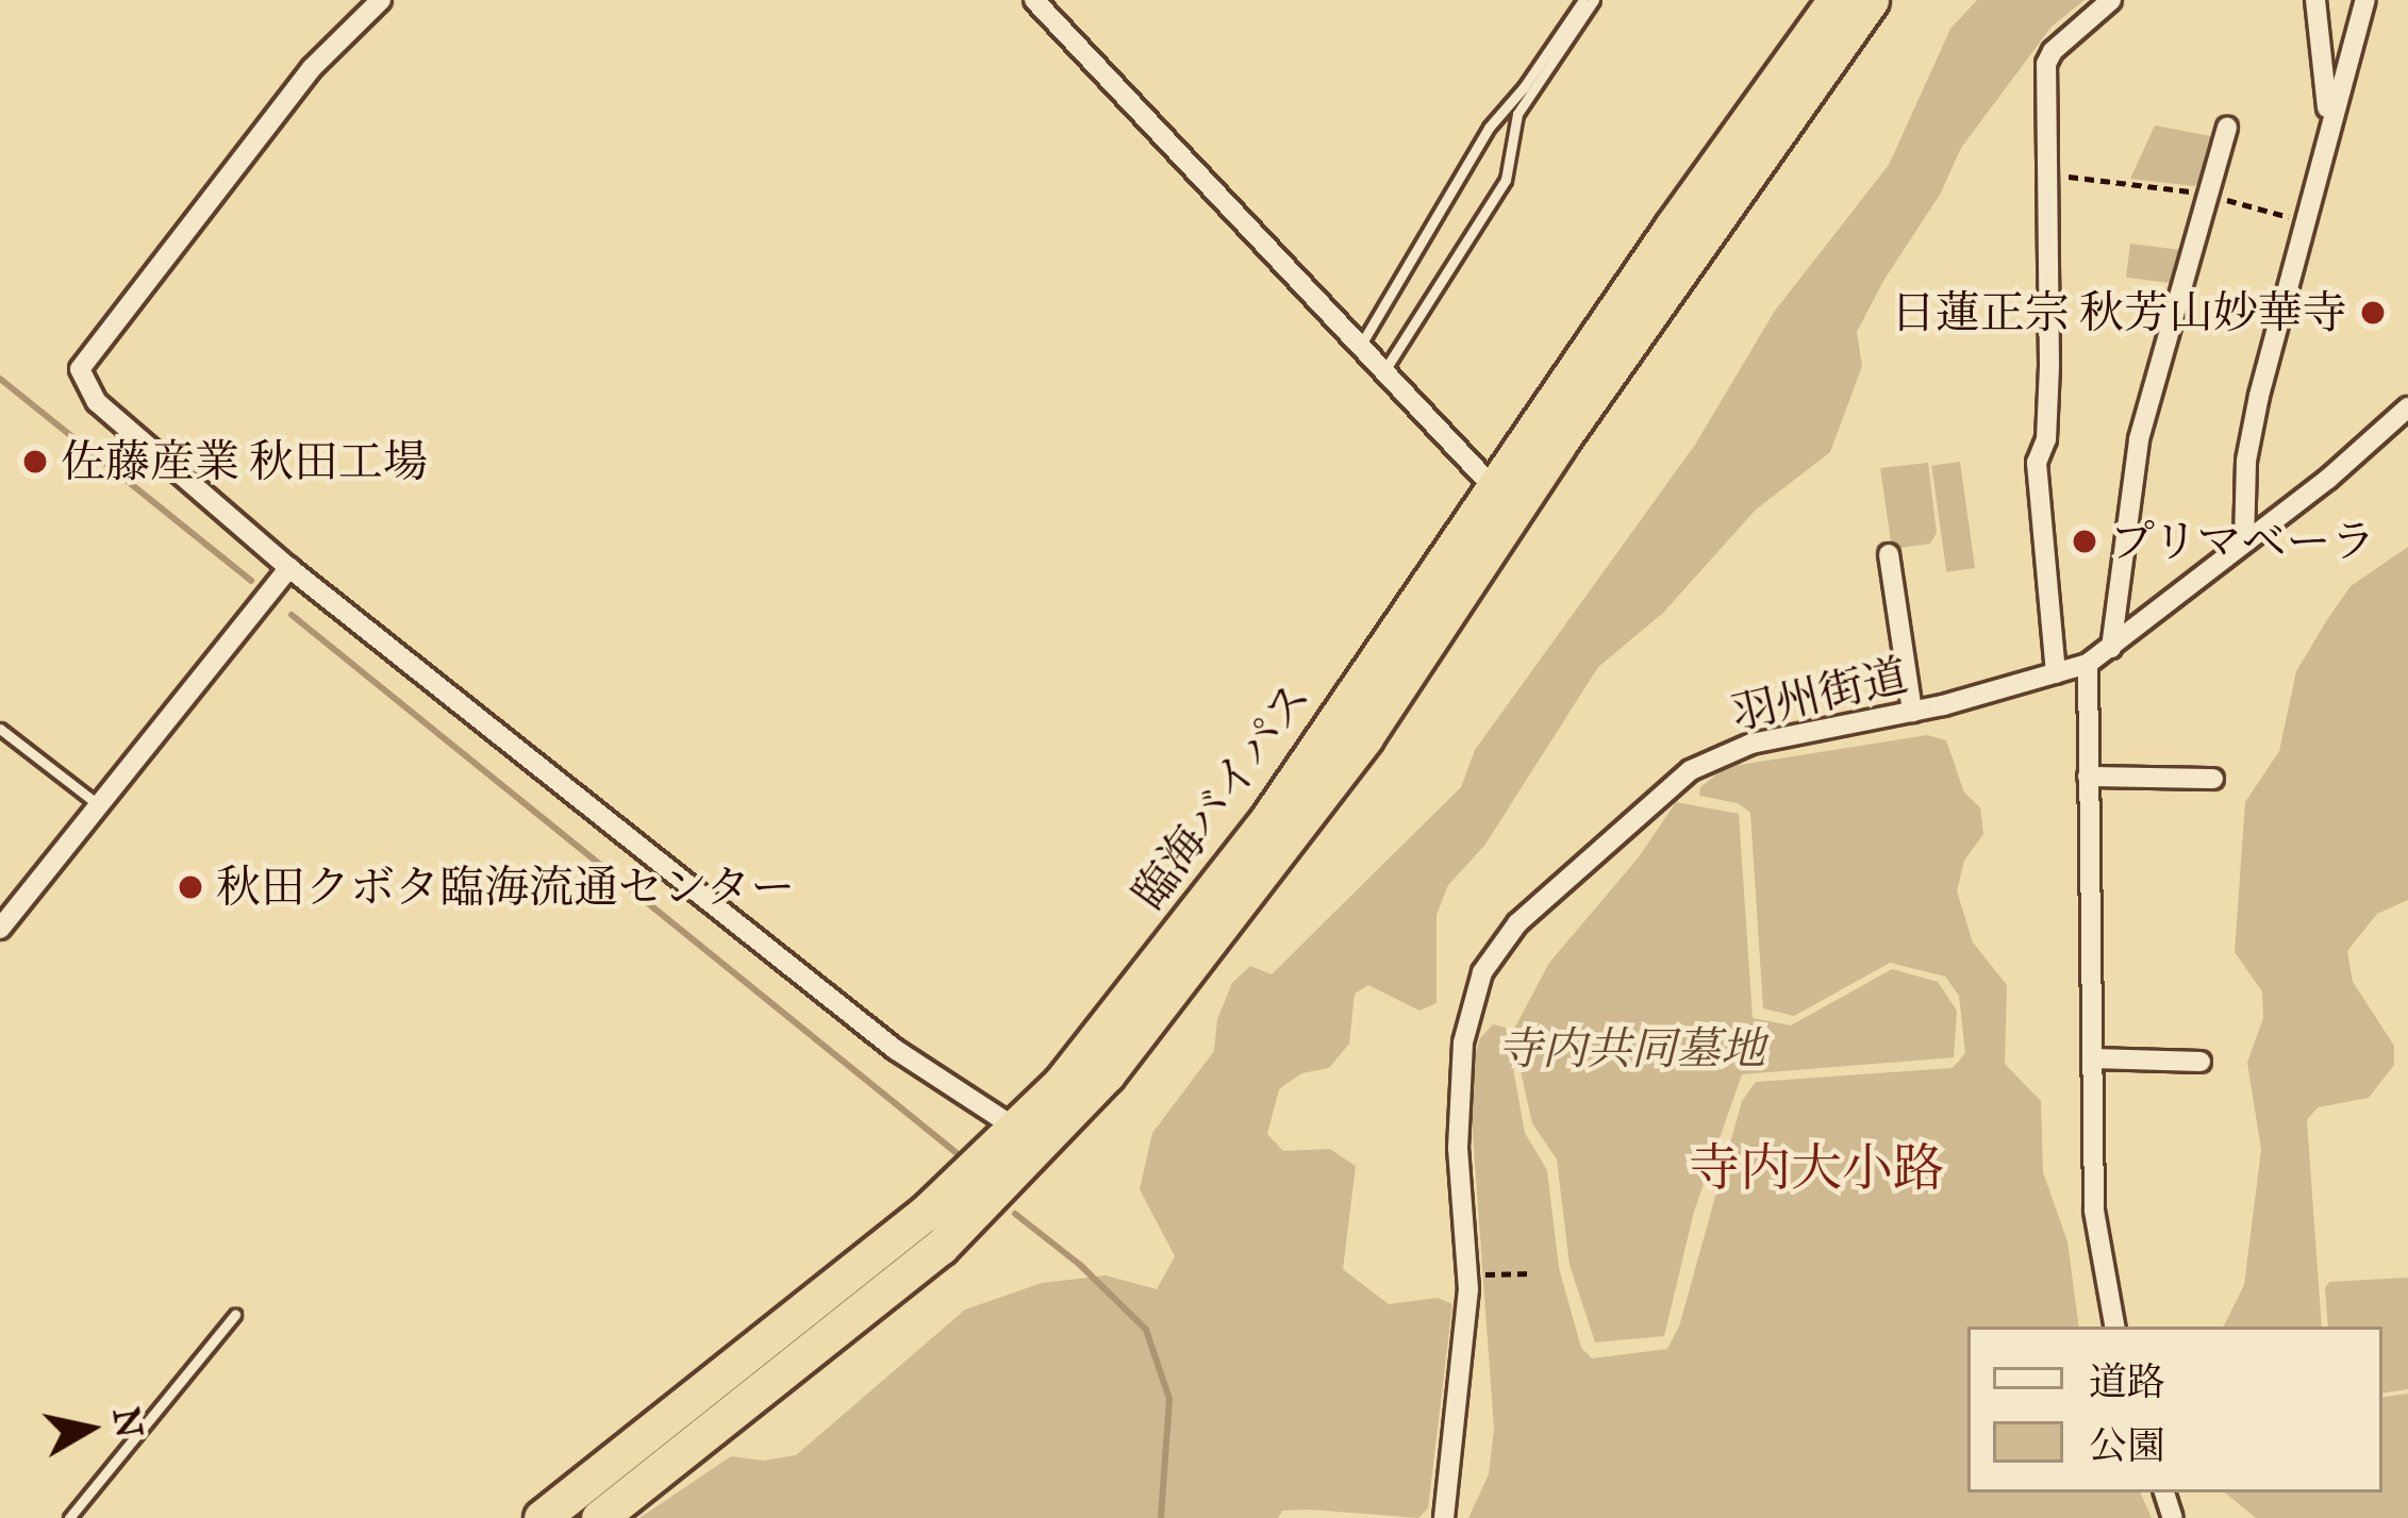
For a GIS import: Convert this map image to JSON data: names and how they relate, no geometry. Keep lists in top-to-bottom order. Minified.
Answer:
{"streets":{"highway":["臨海バイパス"],"street":["羽州街道"]},"districts":["寺内大小路"],"parks":["寺内共同墓地"],"places":["日蓮正宗 秋芳山妙華寺","佐藤産業 秋田工場","プリマベーラ","秋田クボタ臨海流通センター"],"legend":["道路","公園"],"north":"right"}
